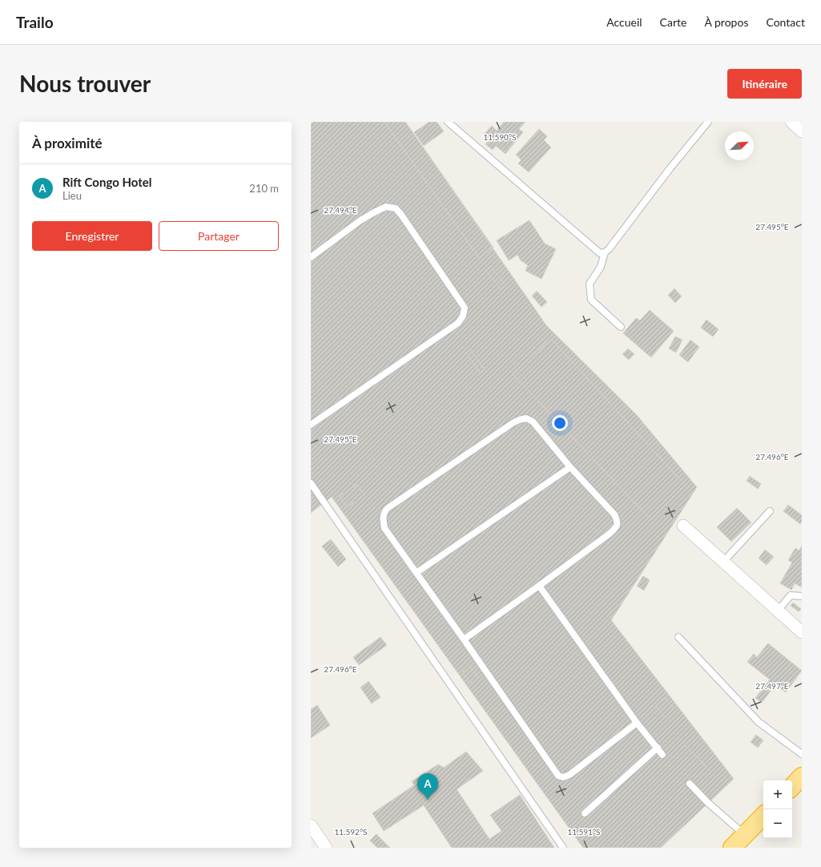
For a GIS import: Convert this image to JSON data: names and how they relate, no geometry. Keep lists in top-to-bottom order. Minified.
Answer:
{"north":"top right","page":{"header":"Trailo","nav":["Accueil","Carte","À propos","Contact"],"buttons":["Itinéraire",["Enregistrer","Partager"]],"title":"Nous trouver","heading":"À proximité","list":[{"mark":"A","name":"Rift Congo Hotel","note":"Lieu","value":"210 m"}],"pins":"A","map_buttons":["+","−"]},"coordinates":["11.590°S","27.494°E","27.495°E","27.496°E","27.497°E","11.592°S","11.591°S"]}
